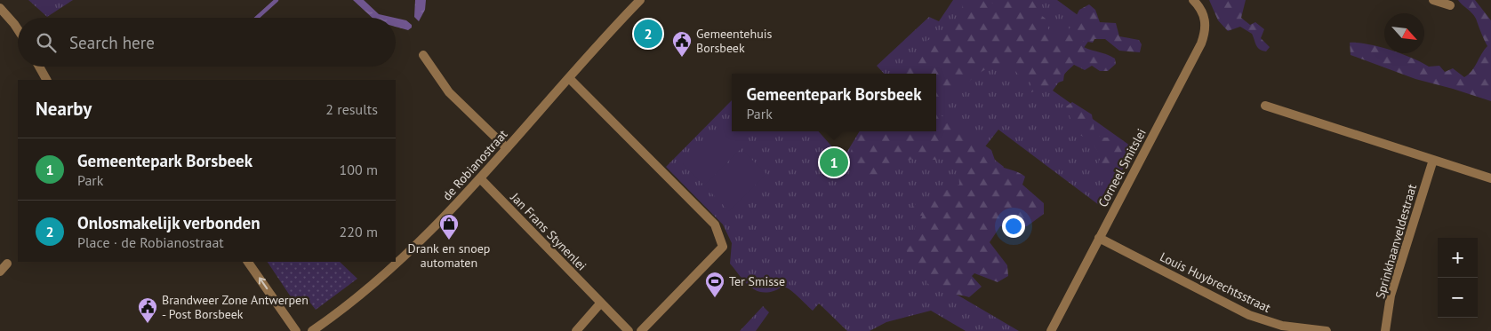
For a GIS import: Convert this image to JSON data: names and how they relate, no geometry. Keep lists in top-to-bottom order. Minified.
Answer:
{"streets":{"street":["de Robianostraat","Corneel Smitslei","Jan Frans Stynenlei","Sprinkhaanveldestraat","Louis Huybrechtsstraat"]},"crossings":[["de Robianostraat","Jan Frans Stynenlei"],["Corneel Smitslei","Louis Huybrechtsstraat"]],"places":{"public building":["Gemeentehuis Borsbeek","Brandweer Zone Antwerpen - Post Borsbeek"],"shop":["Drank en snoep automaten"],"sports":["Ter Smisse"]},"north":"bottom right","page":{"pins":["2","1"],"search":"Search here","popup":["Gemeentepark Borsbeek","Park"],"heading":["Nearby","2 results"],"list":[{"mark":"1","name":"Gemeentepark Borsbeek","note":"Park","value":"100 m"},{"mark":"2","name":"Onlosmakelijk verbonden","note":"Place · de Robianostraat","value":"220 m"}],"map_buttons":["+","−"]}}
